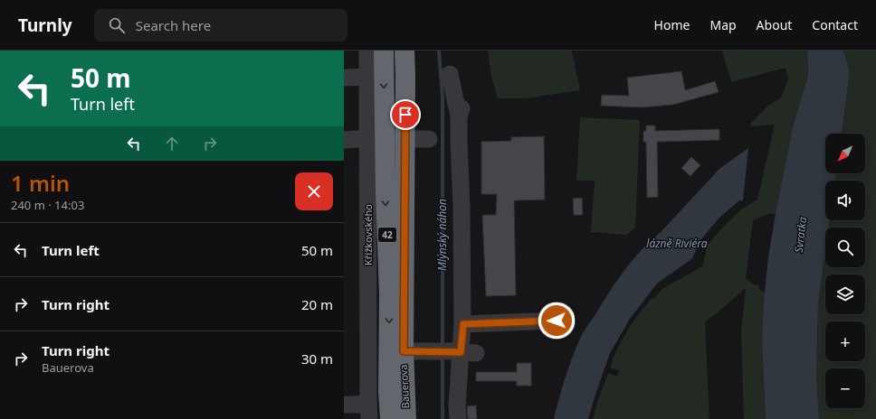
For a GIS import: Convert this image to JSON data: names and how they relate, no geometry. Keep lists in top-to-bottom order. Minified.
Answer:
{"streets":{"highway":["42","Bauerova"],"street":["Křížkovského"]},"crossings":[["Křížkovského","42"]],"water":["Mlýnský náhon","Svratka","lázně Riviéra"],"north":"bottom left","page":{"header":"Turnly","search":"Search here","nav":["Home","Map","About","Contact"],"turn":["50 m","Turn left"],"map_buttons":["+","−"],"heading":["1 min","240 m · 14:03"],"list":[{"name":"Turn left","value":"50 m"},{"name":"Turn right","value":"20 m"},{"name":"Turn right","note":"Bauerova","value":"30 m"}]}}
